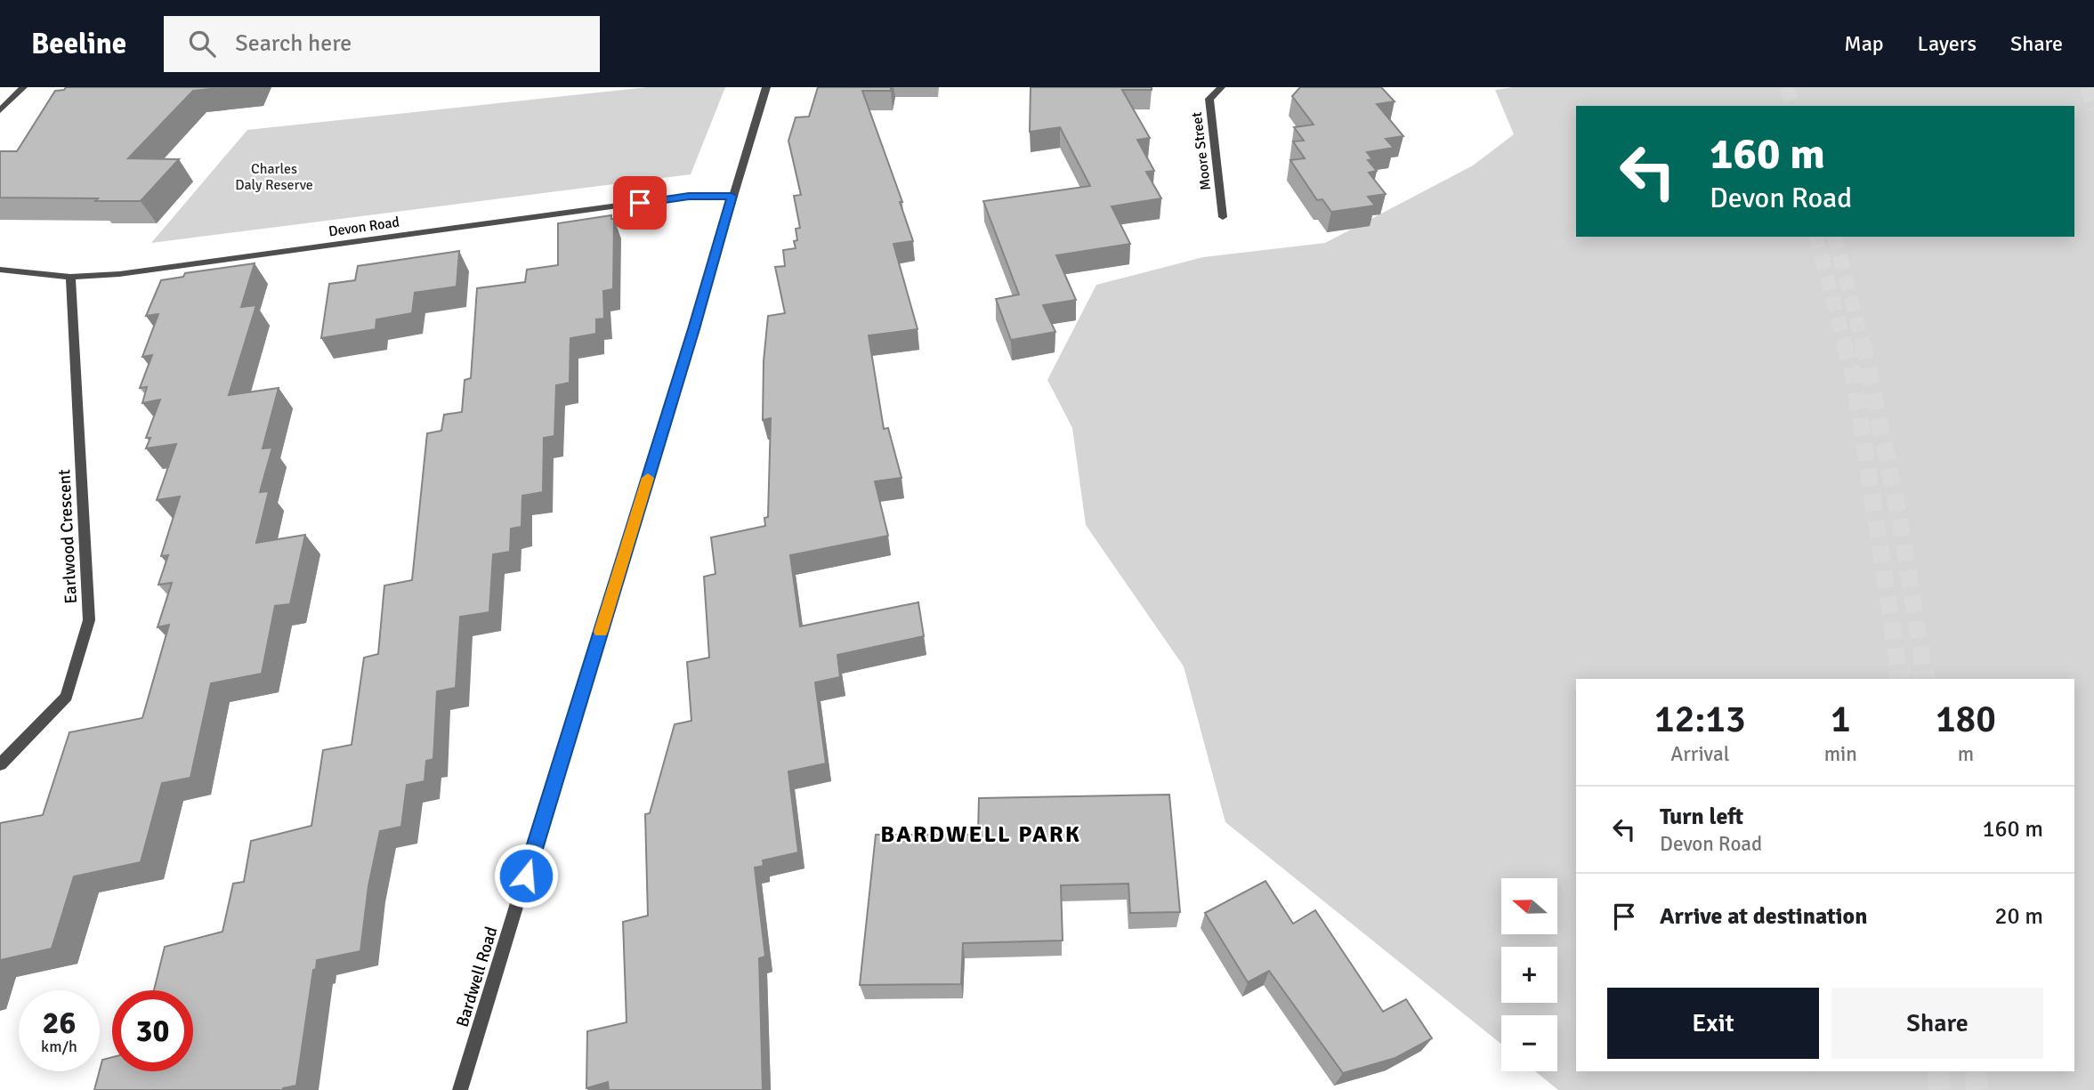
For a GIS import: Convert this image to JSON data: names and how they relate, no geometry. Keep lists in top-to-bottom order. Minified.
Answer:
{"streets":{"street":["Moore Street","Devon Road","Earlwood Crescent","Bardwell Road"]},"crossings":[["Devon Road","Earlwood Crescent"],["Devon Road","Bardwell Road"]],"districts":["BARDWELL PARK"],"parks":["Charles Daly Reserve"],"north":"left","page":{"header":"Beeline","search":"Search here","nav":["Map","Layers","Share"],"turn":["160 m","Devon Road"],"eta":["12:13","Arrival","1","min","180","m"],"list":[{"name":"Turn left","note":"Devon Road","value":"160 m"},{"name":"Arrive at destination","value":"20 m"}],"map_buttons":["+","−"],"buttons":["Exit","Share"],"speed":"26 km/h","limit":"30"}}
